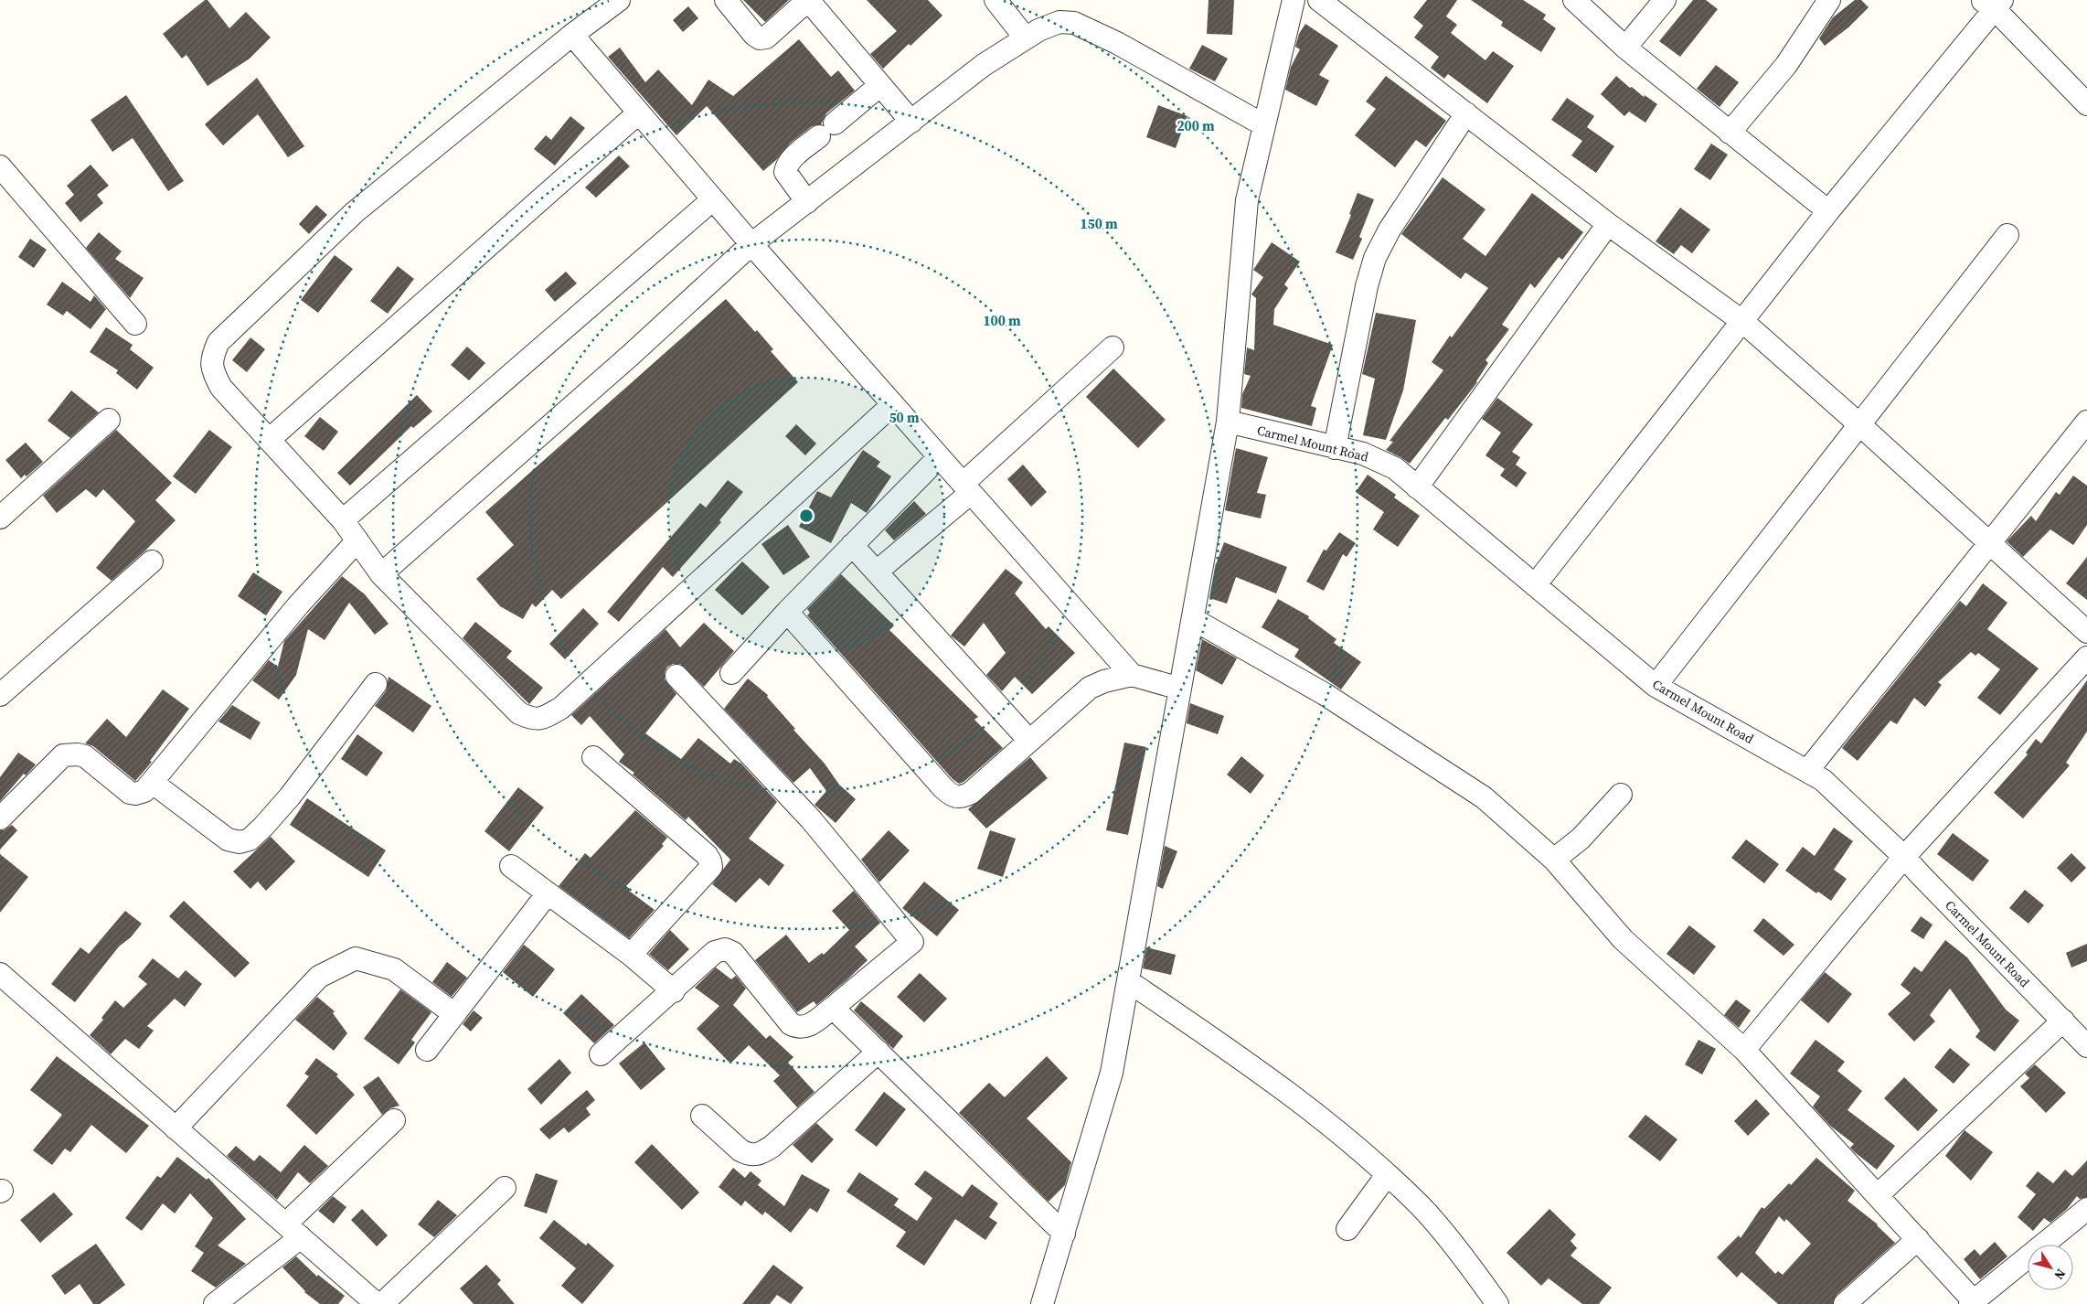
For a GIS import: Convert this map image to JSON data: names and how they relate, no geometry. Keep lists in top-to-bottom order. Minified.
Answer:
{"streets":{"street":["Carmel Mount Road"]},"north":"bottom right","rings":["200 m","150 m","100 m","50 m"]}
